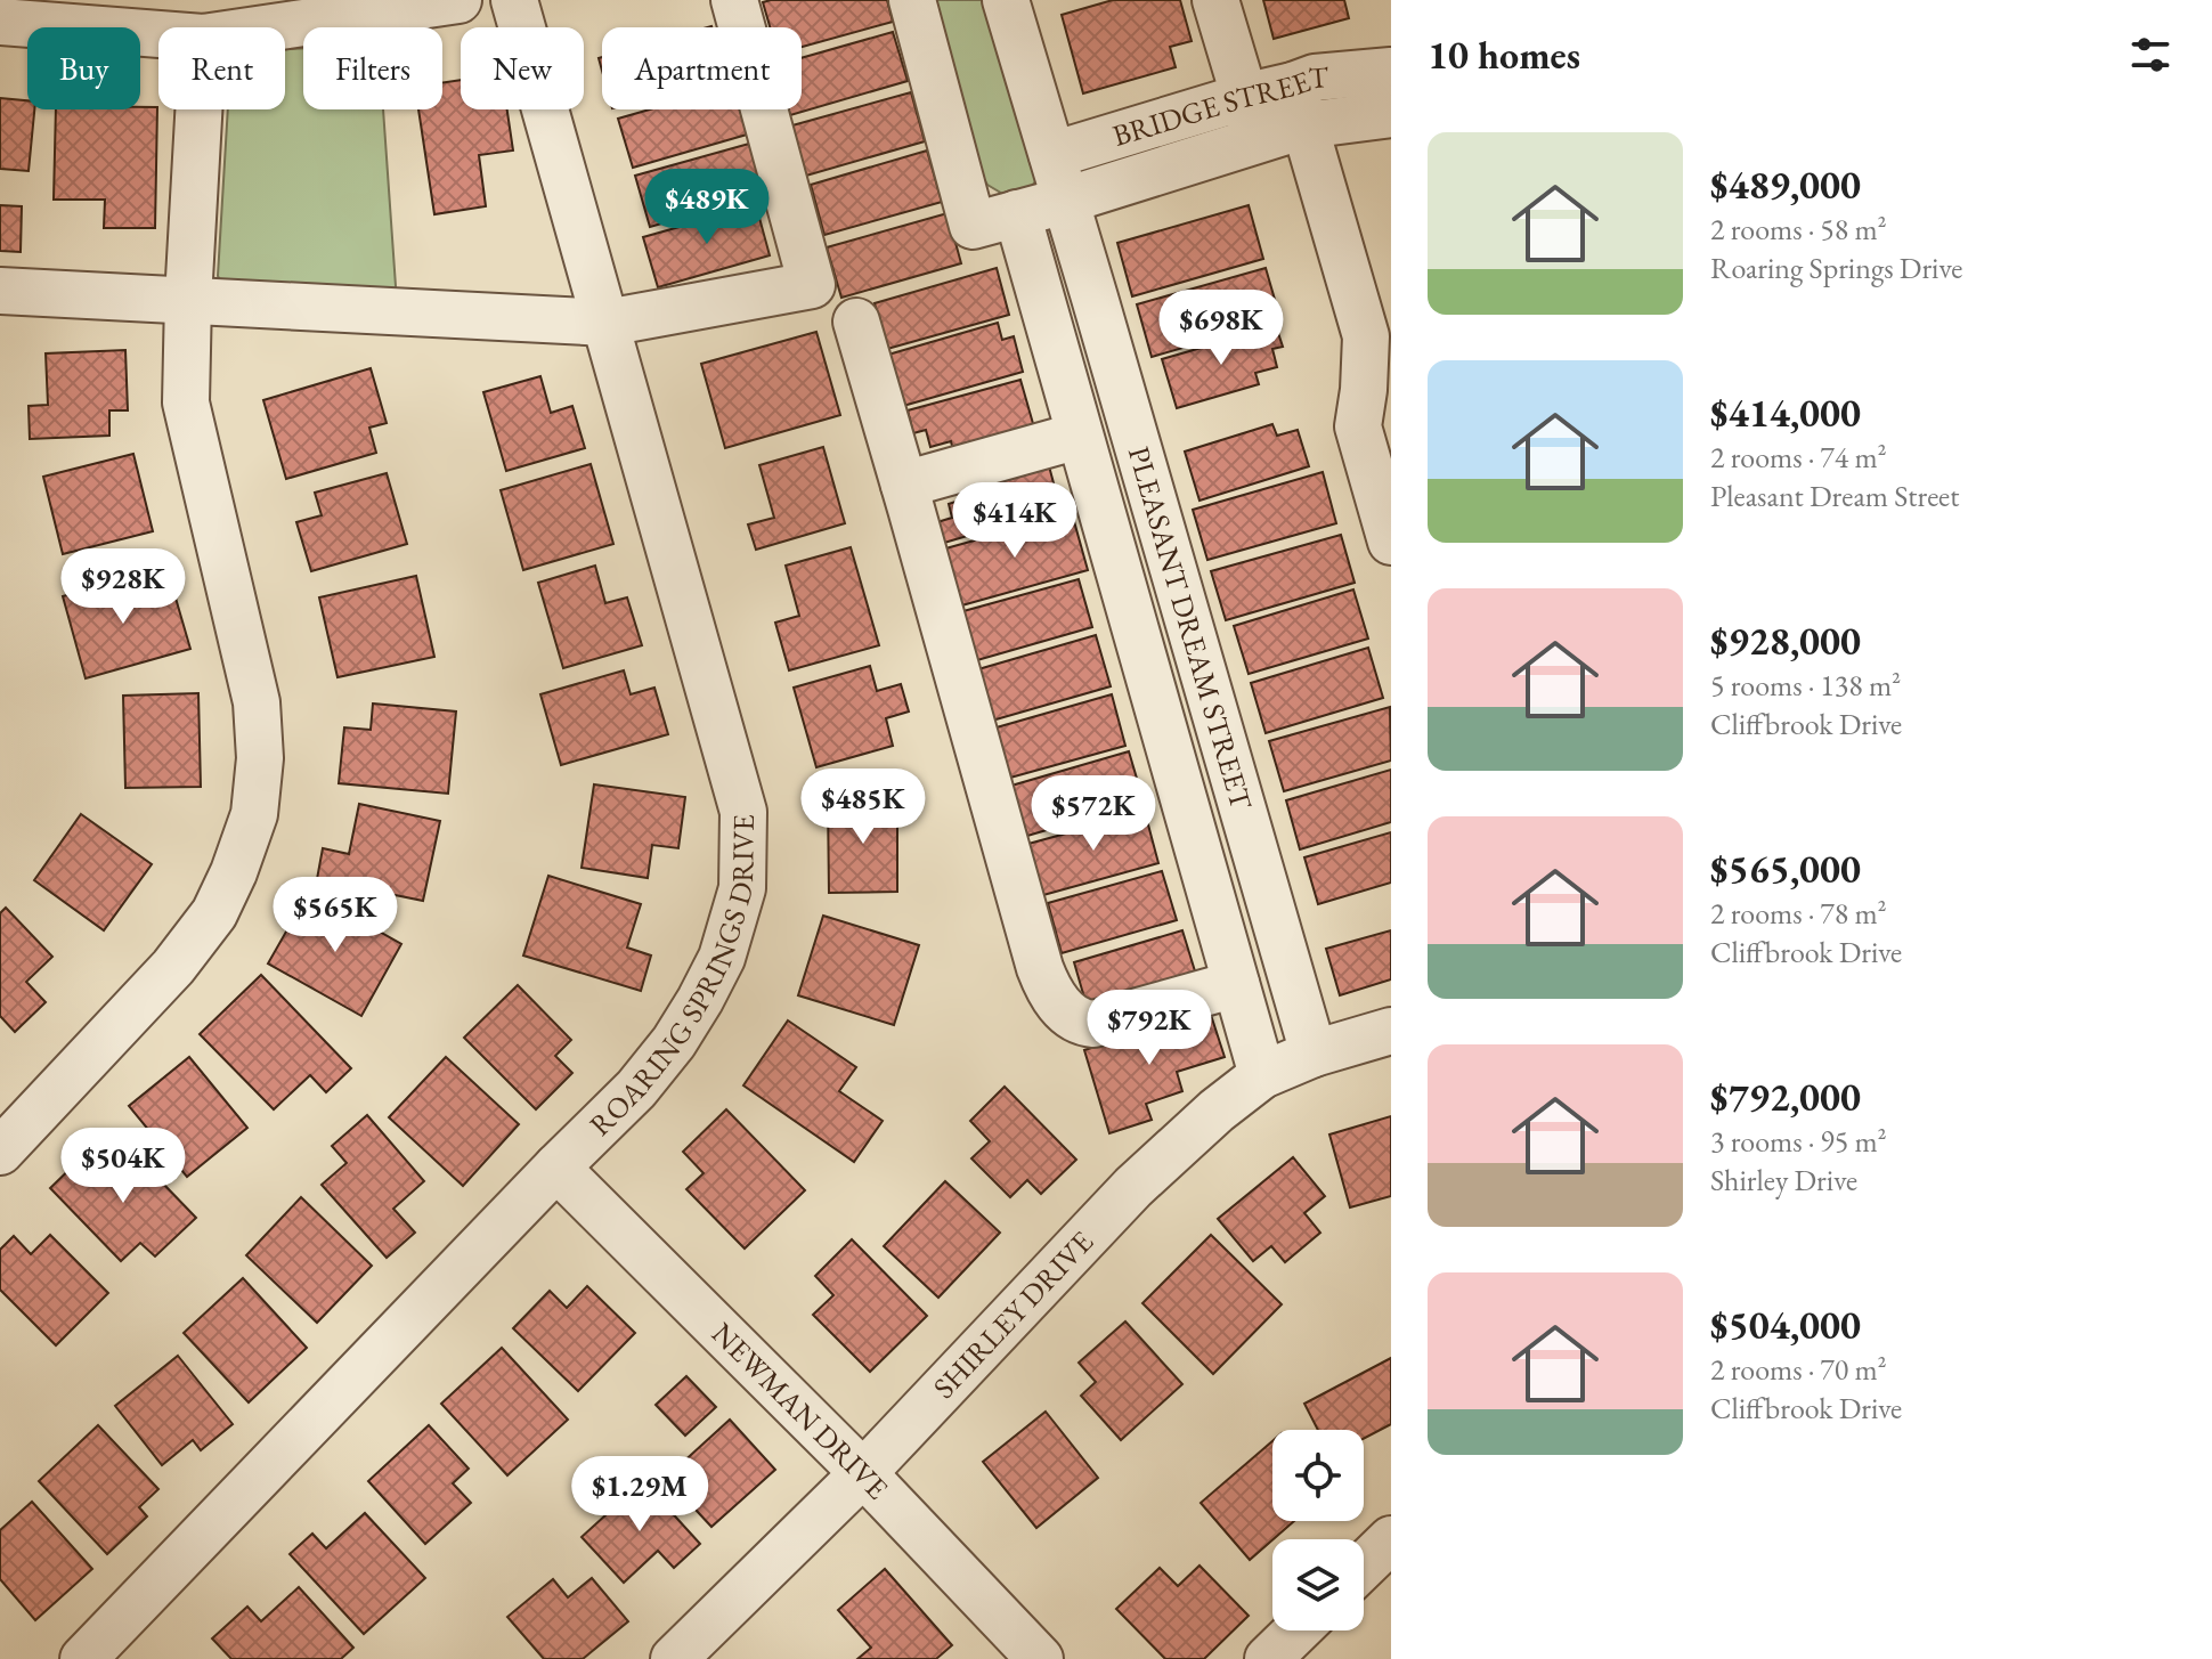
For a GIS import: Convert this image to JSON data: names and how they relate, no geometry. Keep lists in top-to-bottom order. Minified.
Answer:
{"streets":{"street":["BRIDGE STREET","PLEASANT DREAM STREET","ROARING SPRINGS DRIVE","SHIRLEY DRIVE","NEWMAN DRIVE"]},"crossings":[["BRIDGE STREET","PLEASANT DREAM STREET"],["PLEASANT DREAM STREET","SHIRLEY DRIVE"],["ROARING SPRINGS DRIVE","NEWMAN DRIVE"],["SHIRLEY DRIVE","NEWMAN DRIVE"]],"page":{"heading":"10 homes","chip":["Buy","Rent","Filters","New","Apartment"],"list":[{"name":"$489,000","note":"2 rooms · 58 m² · Roaring Springs Drive"},{"name":"$414,000","note":"2 rooms · 74 m² · Pleasant Dream Street"},{"name":"$928,000","note":"5 rooms · 138 m² · Cliffbrook Drive"},{"name":"$565,000","note":"2 rooms · 78 m² · Cliffbrook Drive"},{"name":"$792,000","note":"3 rooms · 95 m² · Shirley Drive"},{"name":"$504,000","note":"2 rooms · 70 m² · Cliffbrook Drive"}],"price":["$489K","$698K","$414K","$928K","$485K","$572K","$565K","$792K","$504K","$1.29M"]}}
